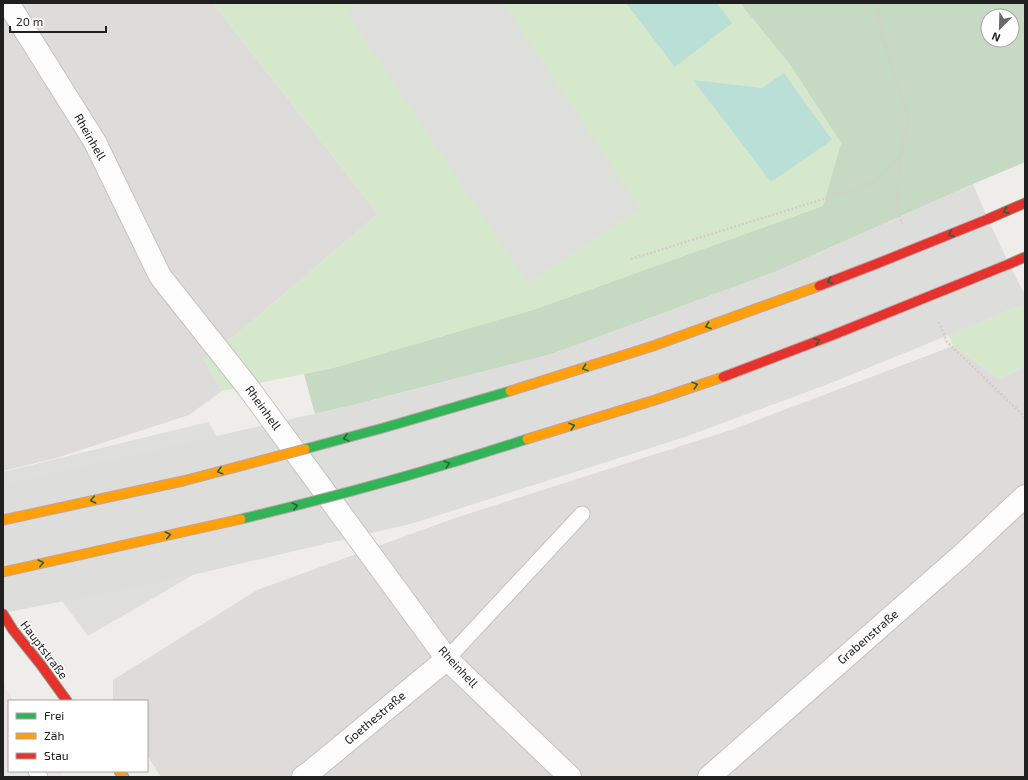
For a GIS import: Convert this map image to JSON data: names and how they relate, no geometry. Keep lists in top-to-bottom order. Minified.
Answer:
{"streets":{"main road":["Hauptstraße"],"street":["Rheinhell","Grabenstraße","Goethestraße"]},"crossings":[["Rheinhell","Goethestraße"]],"legend":["Frei","Zäh","Stau"],"scale_bar":"20 m","north":"bottom left"}
